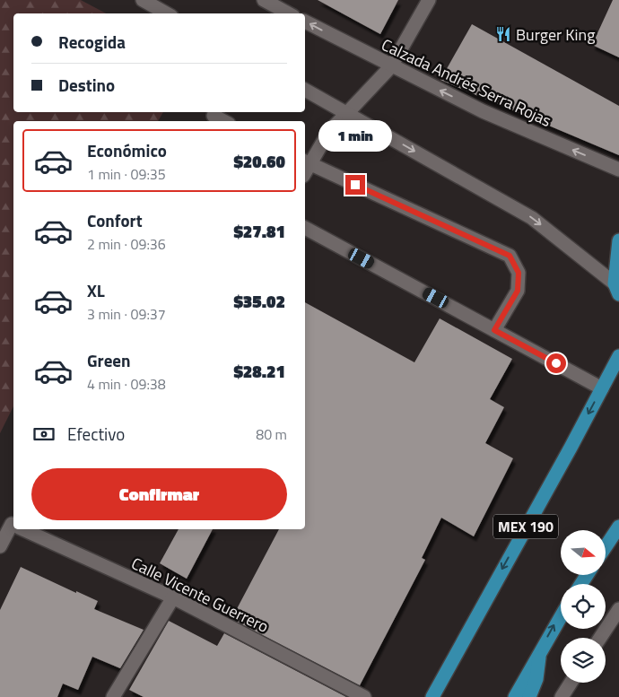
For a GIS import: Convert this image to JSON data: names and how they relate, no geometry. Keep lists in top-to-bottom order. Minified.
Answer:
{"streets":{"main road":["Calzada Andrés Serra Rojas","MEX 190","Calle Vicente Guerrero"]},"places":{"restaurant":["Burger King"]},"north":"right","page":{"banner":["Recogida","Destino"],"bubble":"1 min","list":[{"name":"Económico","note":"1 min · 09:35","value":"$20.60"},{"name":"Confort","note":"2 min · 09:36","value":"$27.81"},{"name":"XL","note":"3 min · 09:37","value":"$35.02"},{"name":"Green","note":"4 min · 09:38","value":"$28.21"}],"pay":["Efectivo","80 m"],"buttons":"Confirmar"}}
